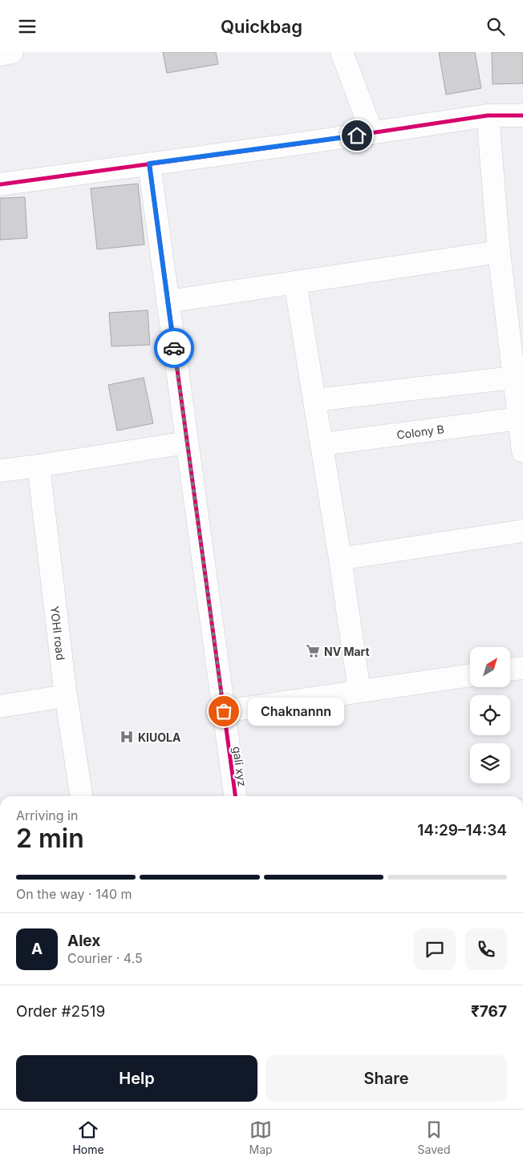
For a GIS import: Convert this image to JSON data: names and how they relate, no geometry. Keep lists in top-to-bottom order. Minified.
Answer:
{"streets":{"street":["Colony B","YOHI road","gali xyz"]},"places":{"supermarket":["NV Mart"],"other":["Chaknannn"],"hospital":["KIUOLA"]},"north":"top right","page":{"header":"Quickbag","bubble":"Chaknannn","heading":["2 min","Arriving in","14:29–14:34"],"panel":["Alex","Courier · 4.5","Order #2519","₹767"],"bar":"On the way · 140 m","round":"A","buttons":["Help","Share"],"tabs":["Home","Map","Saved"]}}
